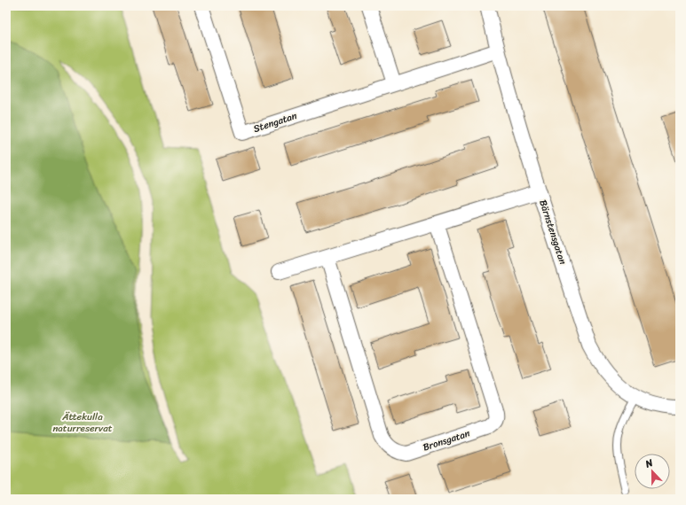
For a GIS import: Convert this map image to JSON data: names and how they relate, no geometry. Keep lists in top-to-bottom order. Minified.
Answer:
{"streets":{"street":["Stengatan","Bärnstensgatan","Bronsgatan"]},"crossings":[["Stengatan","Bärnstensgatan"]],"parks":["Ättekulla naturreservat"],"north":"top"}
